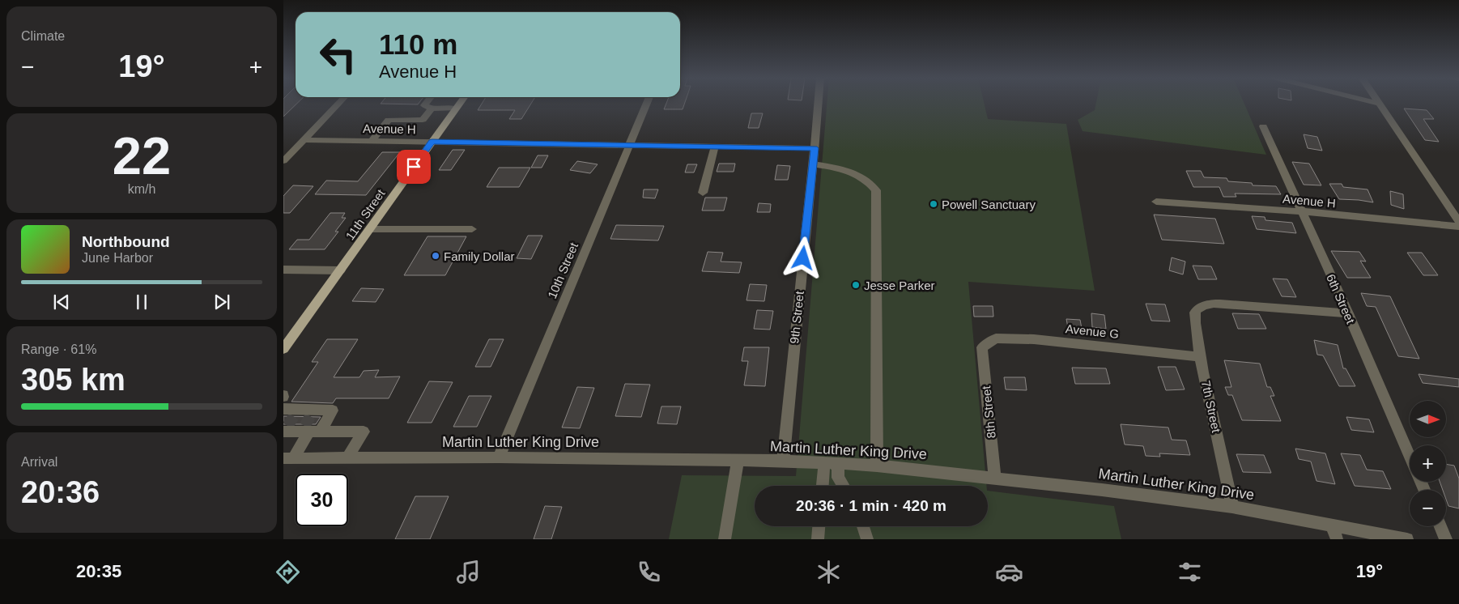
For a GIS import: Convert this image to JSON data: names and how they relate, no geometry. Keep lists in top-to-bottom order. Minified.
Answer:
{"streets":{"main road":["11th Street"],"street":["Avenue H","10th Street","6th Street","9th Street","Avenue G","7th Street","8th Street","Martin Luther King Drive"]},"crossings":[["Avenue H","11th Street"],["Avenue H","10th Street"],["Avenue H","6th Street"],["Avenue H","9th Street"],["10th Street","Martin Luther King Drive"],["6th Street","7th Street"],["9th Street","Martin Luther King Drive"],["Avenue G","7th Street"],["Avenue G","8th Street"],["7th Street","Martin Luther King Drive"],["8th Street","Martin Luther King Drive"]],"places":["Powell Sanctuary","Family Dollar","Jesse Parker"],"north":"right","page":{"tile":["Climate",["22","km/h"],["Range · 61%","305 km"],["Arrival","20:36"]],"turn":["110 m","Avenue H"],"heat":["−","19°","+"],"song":["Northbound","June Harbor"],"map_buttons":["+","−"],"limit":"30","trip":"20:36 · 1 min · 420 m","tabs":["20:35","19°"]}}
